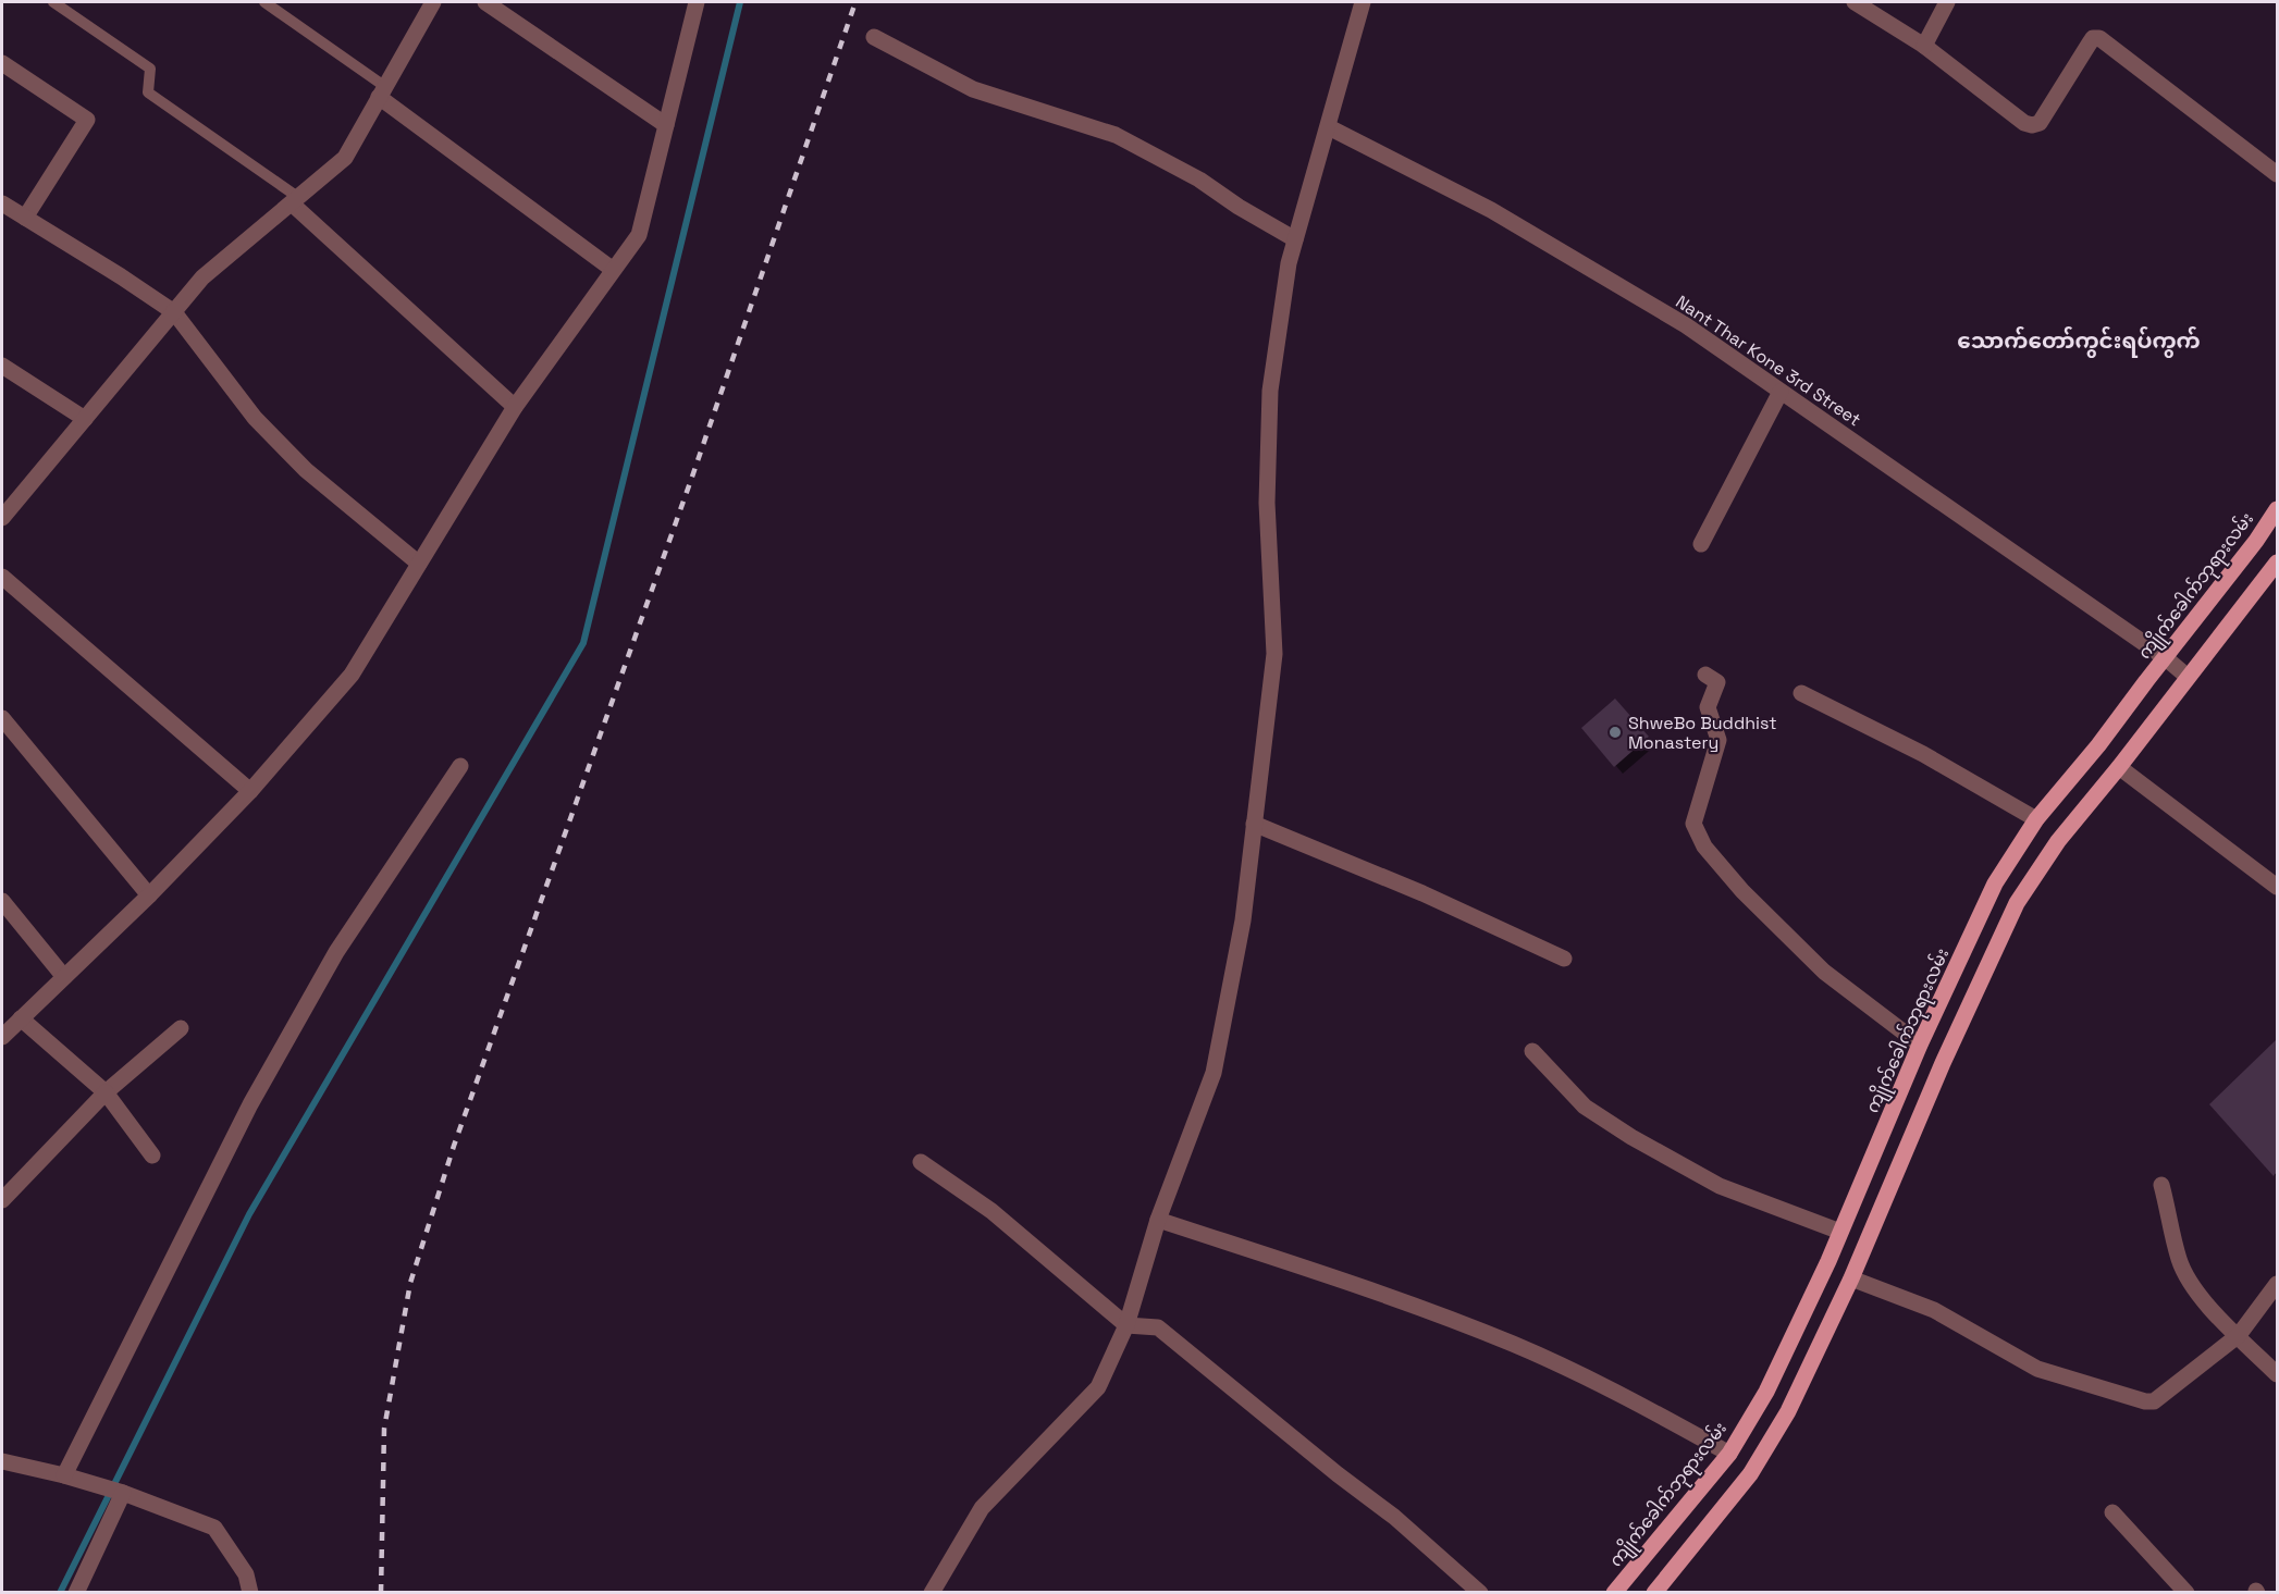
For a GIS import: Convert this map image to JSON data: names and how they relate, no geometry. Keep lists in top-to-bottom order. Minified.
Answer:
{"streets":{"main road":["ကျိုက်ခေါက်ဘုရားလမ်း"],"street":["Nant Thar Kone 3rd Street"]},"crossings":[["Nant Thar Kone 3rd Street","ကျိုက်ခေါက်ဘုရားလမ်း"]],"districts":["သောက်တော်ကွင်းရပ်ကွက်"],"places":["ShweBo Buddhist Monastery"]}
